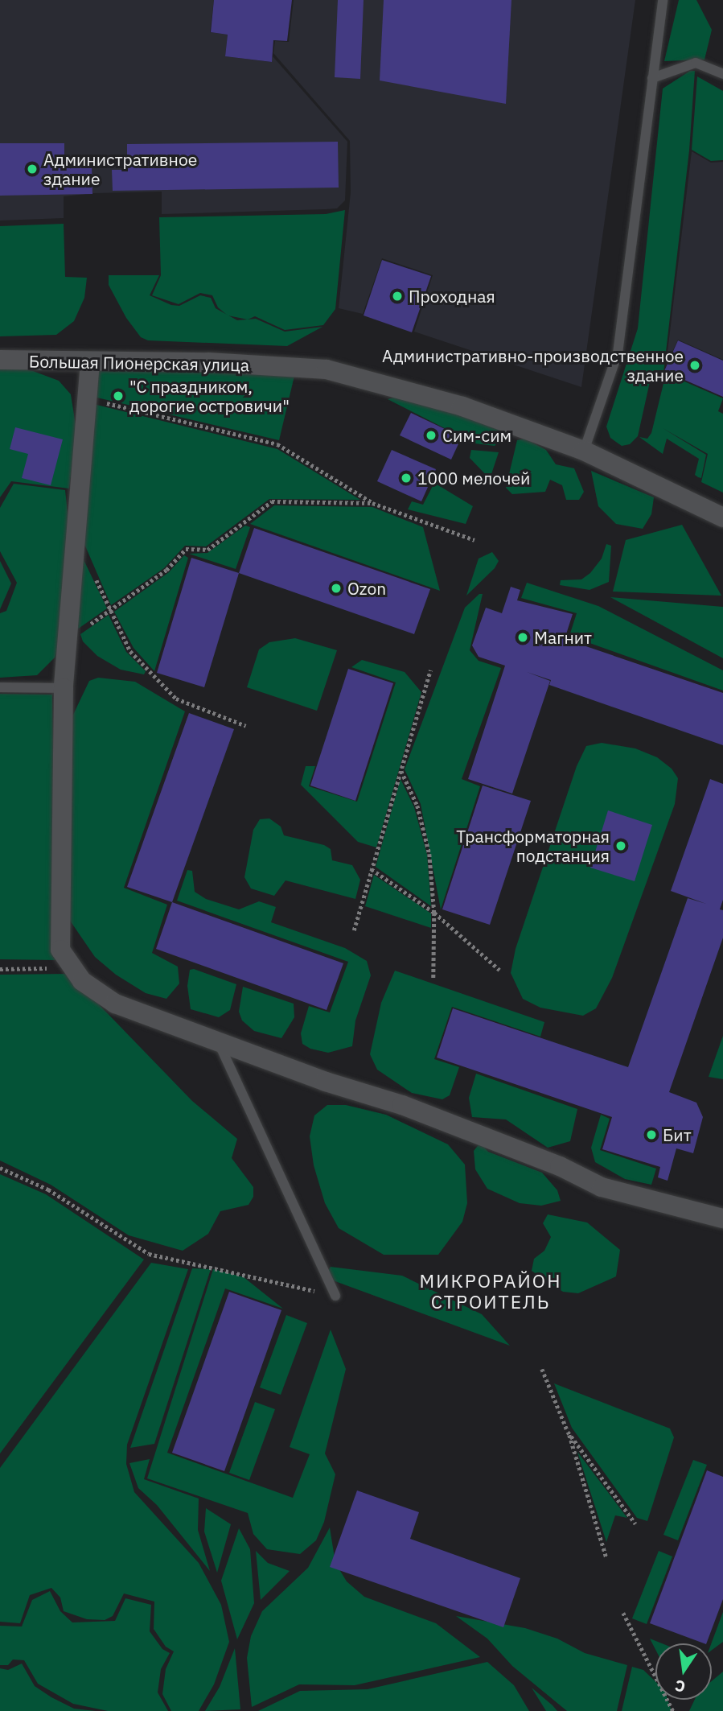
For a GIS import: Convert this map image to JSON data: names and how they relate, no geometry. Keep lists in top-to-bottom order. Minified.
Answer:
{"streets":{"street":["Большая Пионерская улица"]},"districts":["МИКРОРАЙОН СТРОИТЕЛЬ"],"places":["Административное здание","Проходная","Административно-производственное здание","\"С праздником, дорогие островичи\"","Сим-сим","1000 мелочей","Ozon","Магнит","Трансформаторная подстанция","Бит"],"north":"bottom"}
